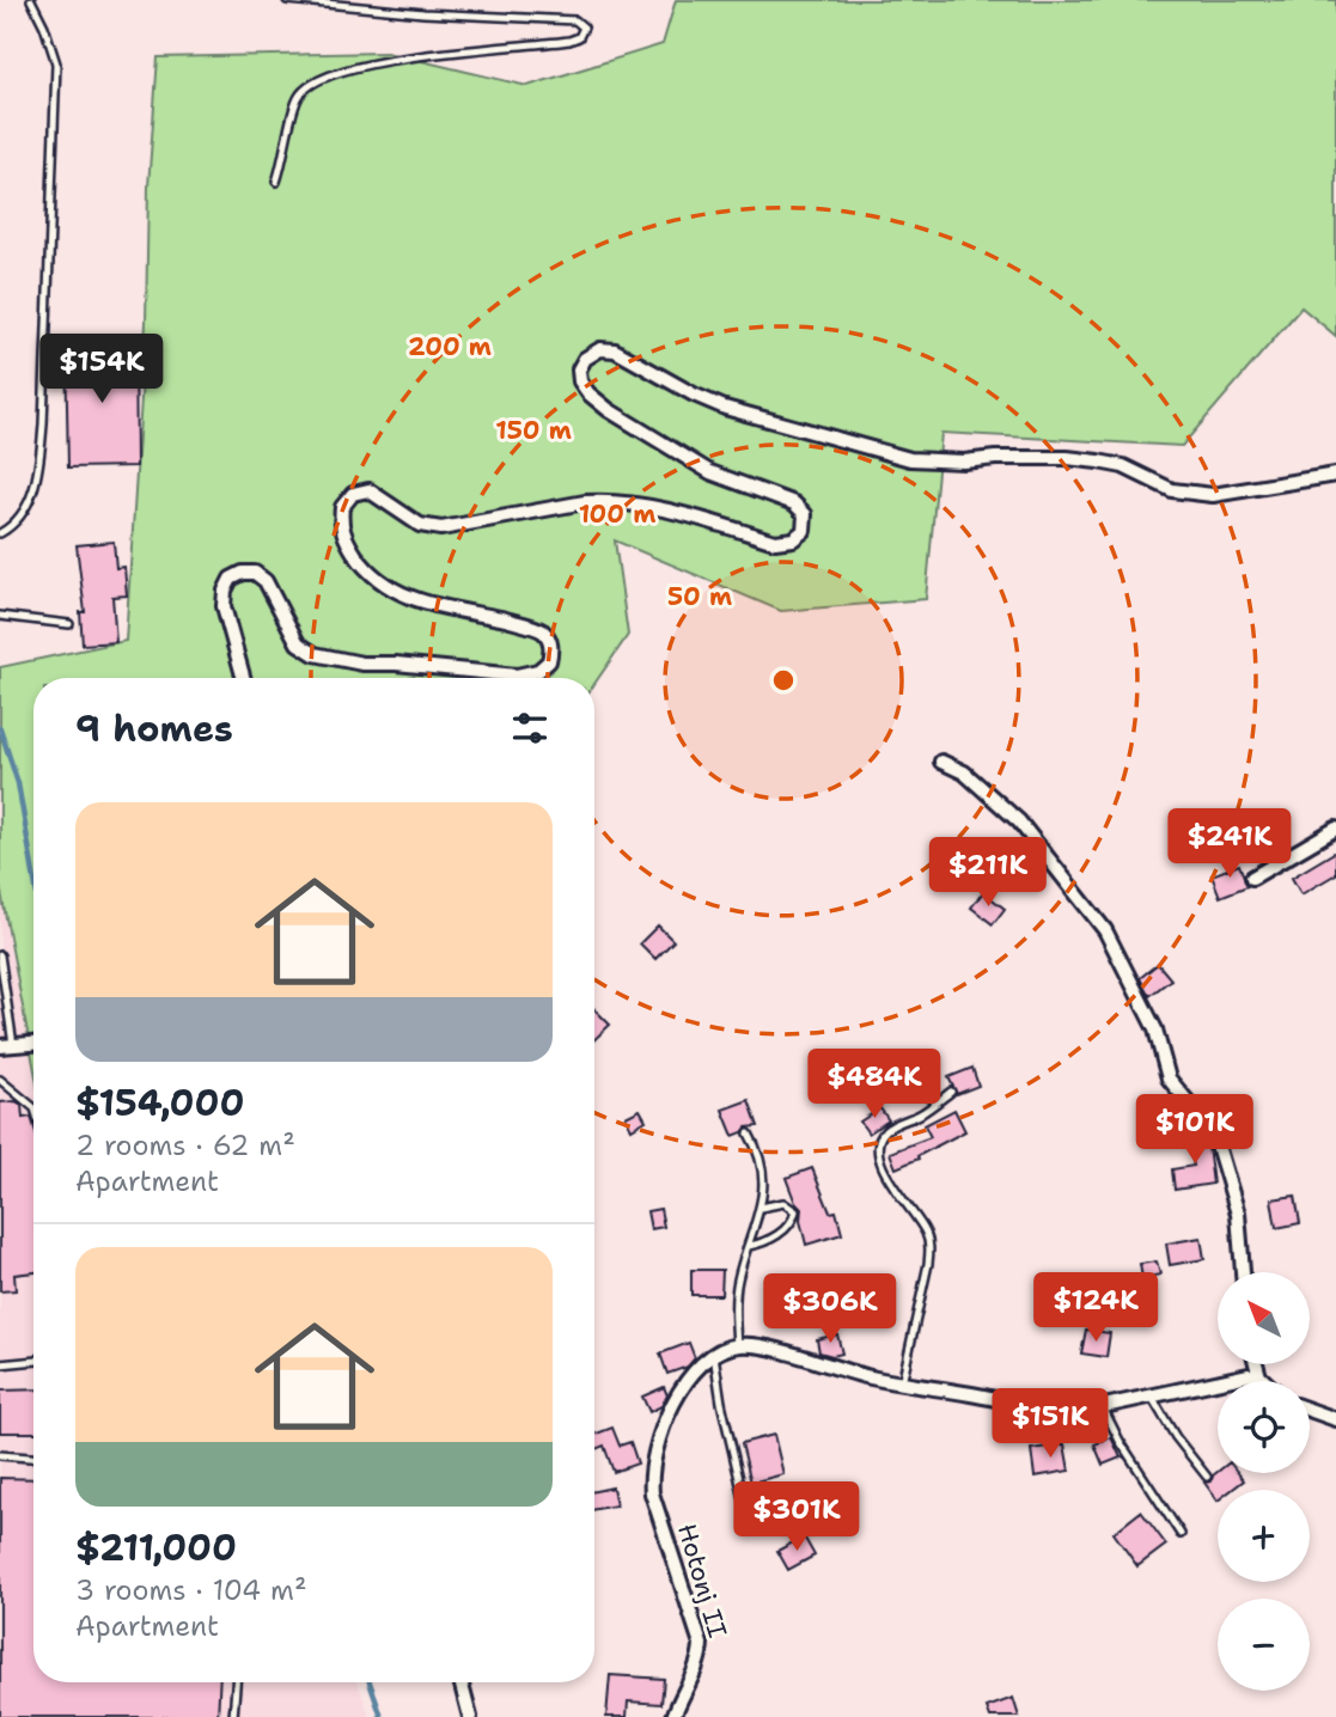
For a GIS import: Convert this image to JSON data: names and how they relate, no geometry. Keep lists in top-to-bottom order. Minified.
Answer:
{"streets":{"street":["Hotonj II"]},"north":"top left","page":{"price":["$154K","$241K","$211K","$484K","$101K","$124K","$306K","$151K","$301K"],"heading":"9 homes","list":[{"name":"$154,000","note":"2 rooms · 62 m² · Apartment"},{"name":"$211,000","note":"3 rooms · 104 m² · Apartment"}],"map_buttons":["+","−"]},"rings":["200 m","150 m","100 m","50 m"]}
